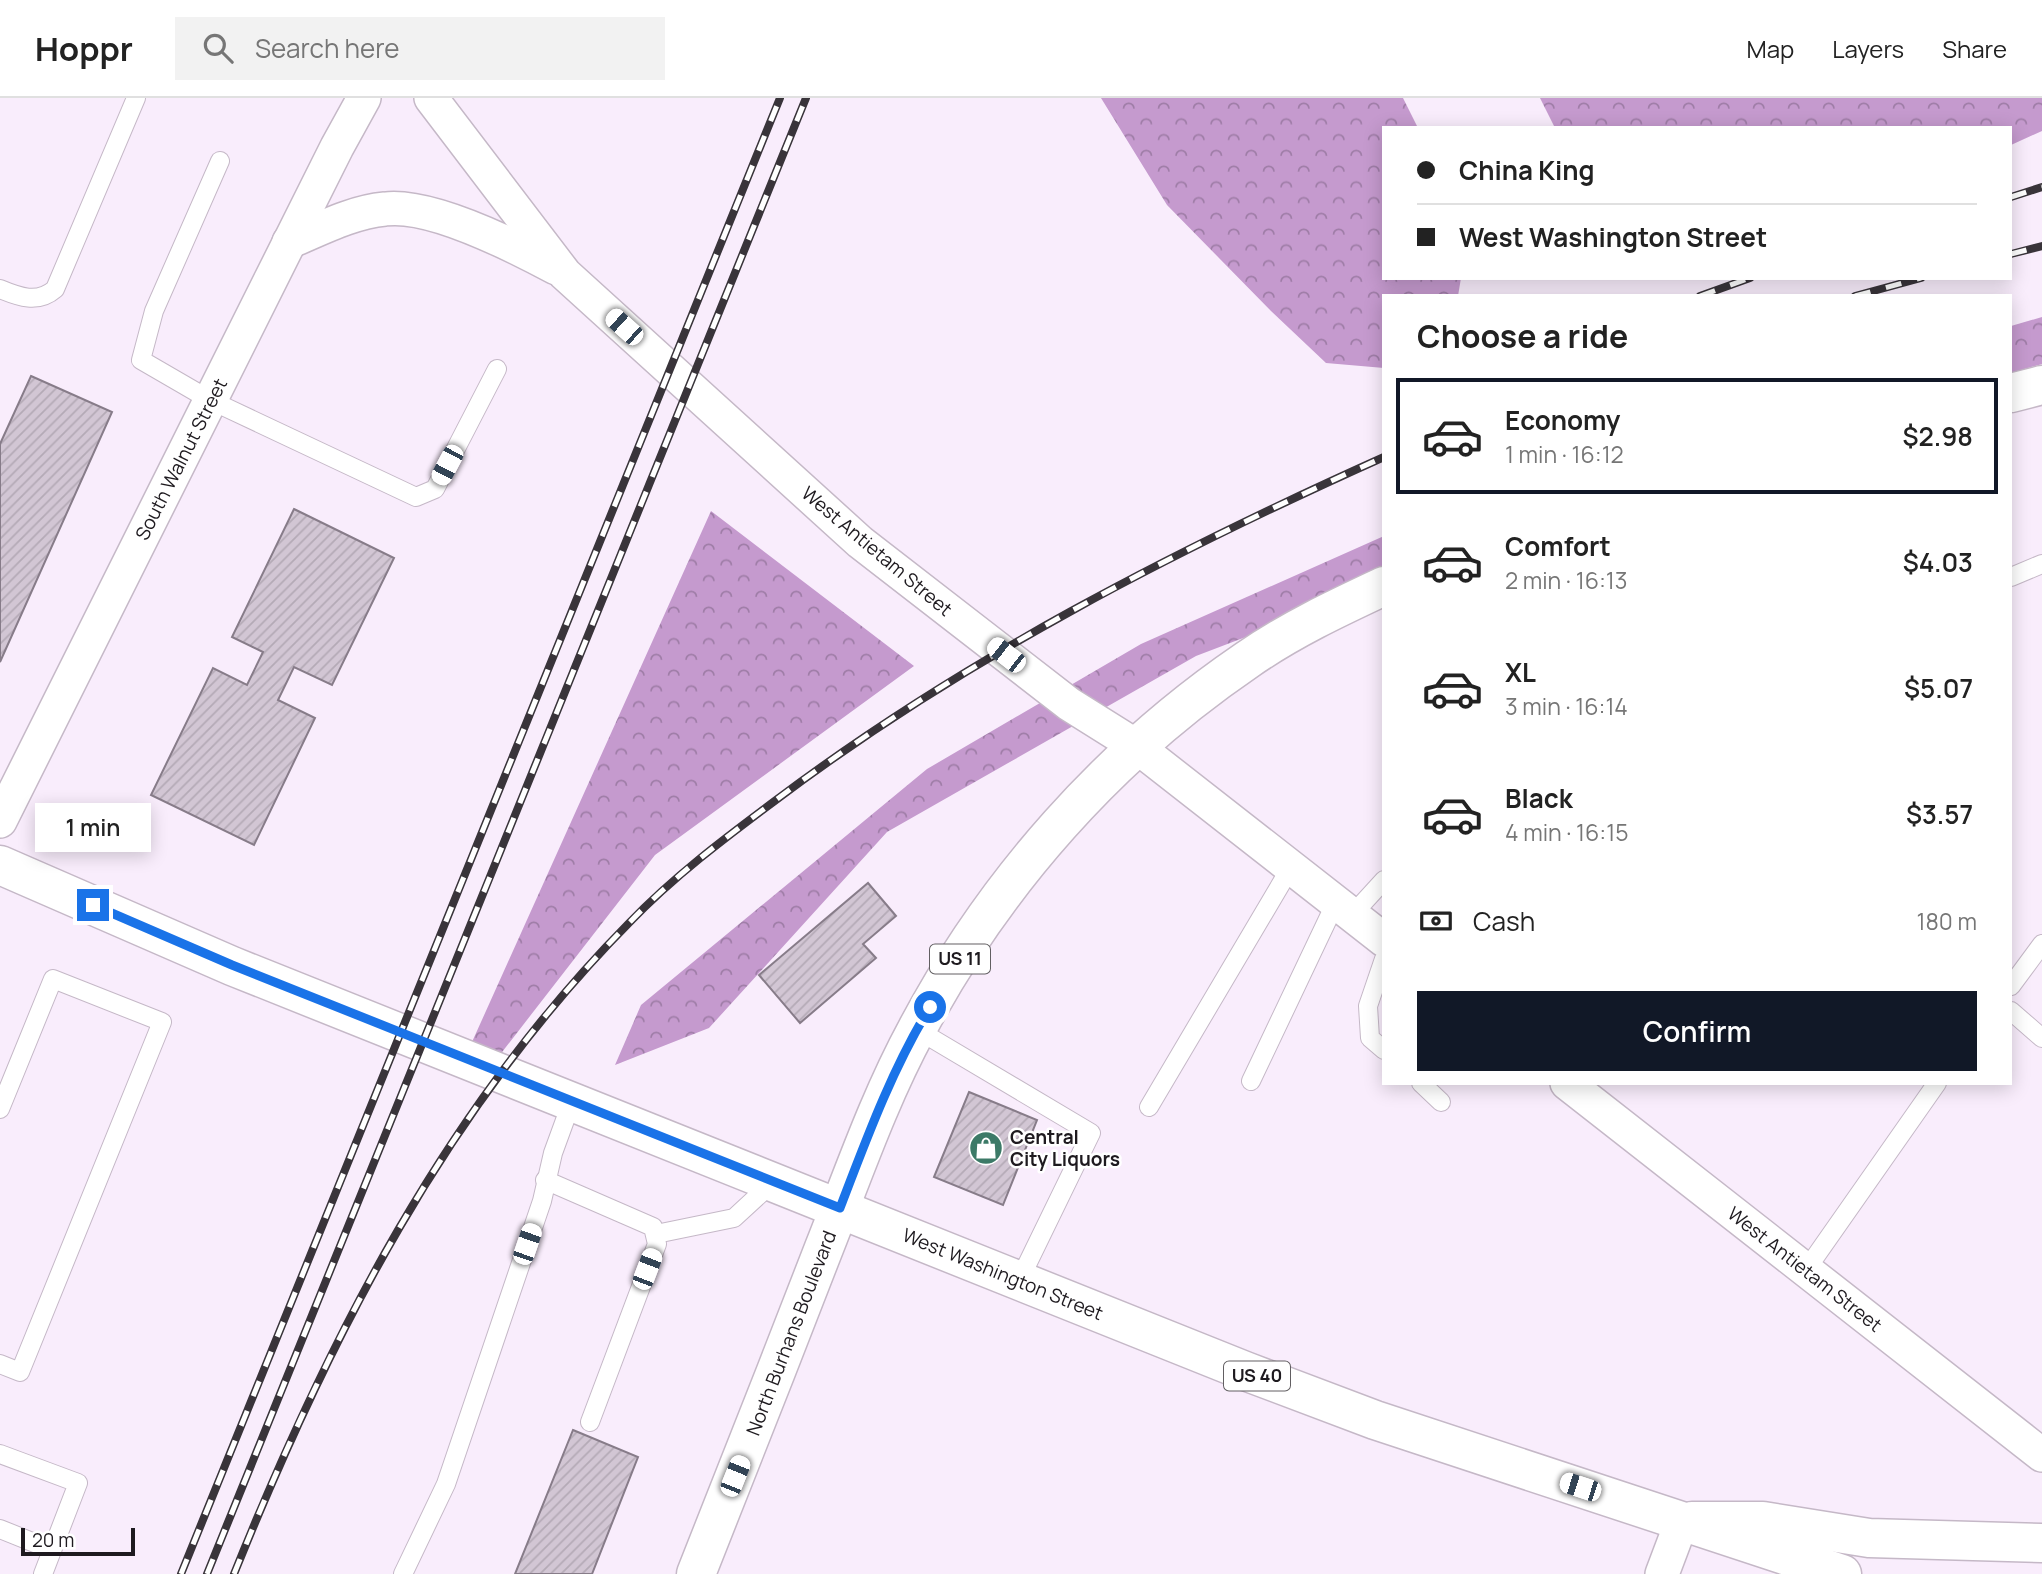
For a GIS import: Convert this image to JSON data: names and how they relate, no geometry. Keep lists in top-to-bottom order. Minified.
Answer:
{"streets":{"main road":["US 11","West Washington Street","North Burhans Boulevard","US 40"],"street":["South Walnut Street","West Antietam Street"]},"crossings":[["West Antietam Street","US 11"],["US 11","West Washington Street"],["US 11","North Burhans Boulevard"],["West Washington Street","North Burhans Boulevard"],["West Washington Street","US 40"]],"places":{"shop":["Central City Liquors"]},"scale_bar":"20 m","page":{"header":"Hoppr","search":"Search here","nav":["Map","Layers","Share"],"banner":["China King","West Washington Street"],"heading":"Choose a ride","list":[{"name":"Economy","note":"1 min · 16:12","value":"$2.98"},{"name":"Comfort","note":"2 min · 16:13","value":"$4.03"},{"name":"XL","note":"3 min · 16:14","value":"$5.07"},{"name":"Black","note":"4 min · 16:15","value":"$3.57"}],"bubble":"1 min","pay":["Cash","180 m"],"buttons":"Confirm","scale":"20 m"}}
